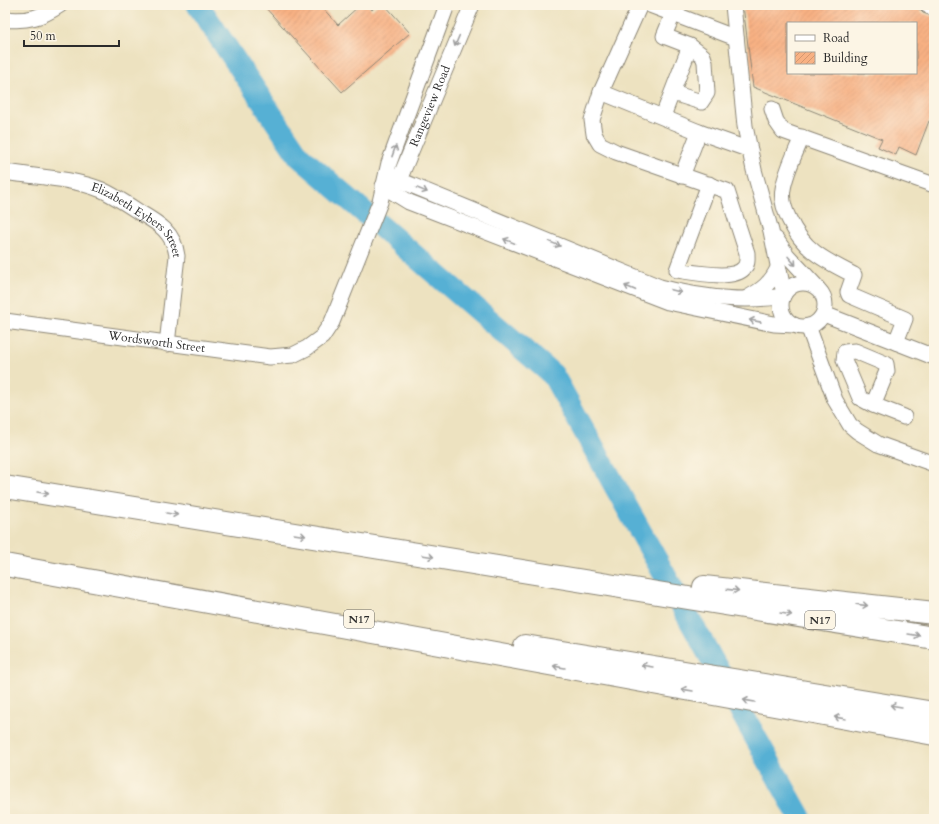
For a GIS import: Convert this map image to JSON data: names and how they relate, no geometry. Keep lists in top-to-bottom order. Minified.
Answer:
{"streets":{"highway":["N17"],"street":["Rangeview Road","Elizabeth Eybers Street","Wordsworth Street"]},"crossings":[["Rangeview Road","Wordsworth Street"],["Elizabeth Eybers Street","Wordsworth Street"]],"legend":["Road","Building"],"scale_bar":"50 m"}
